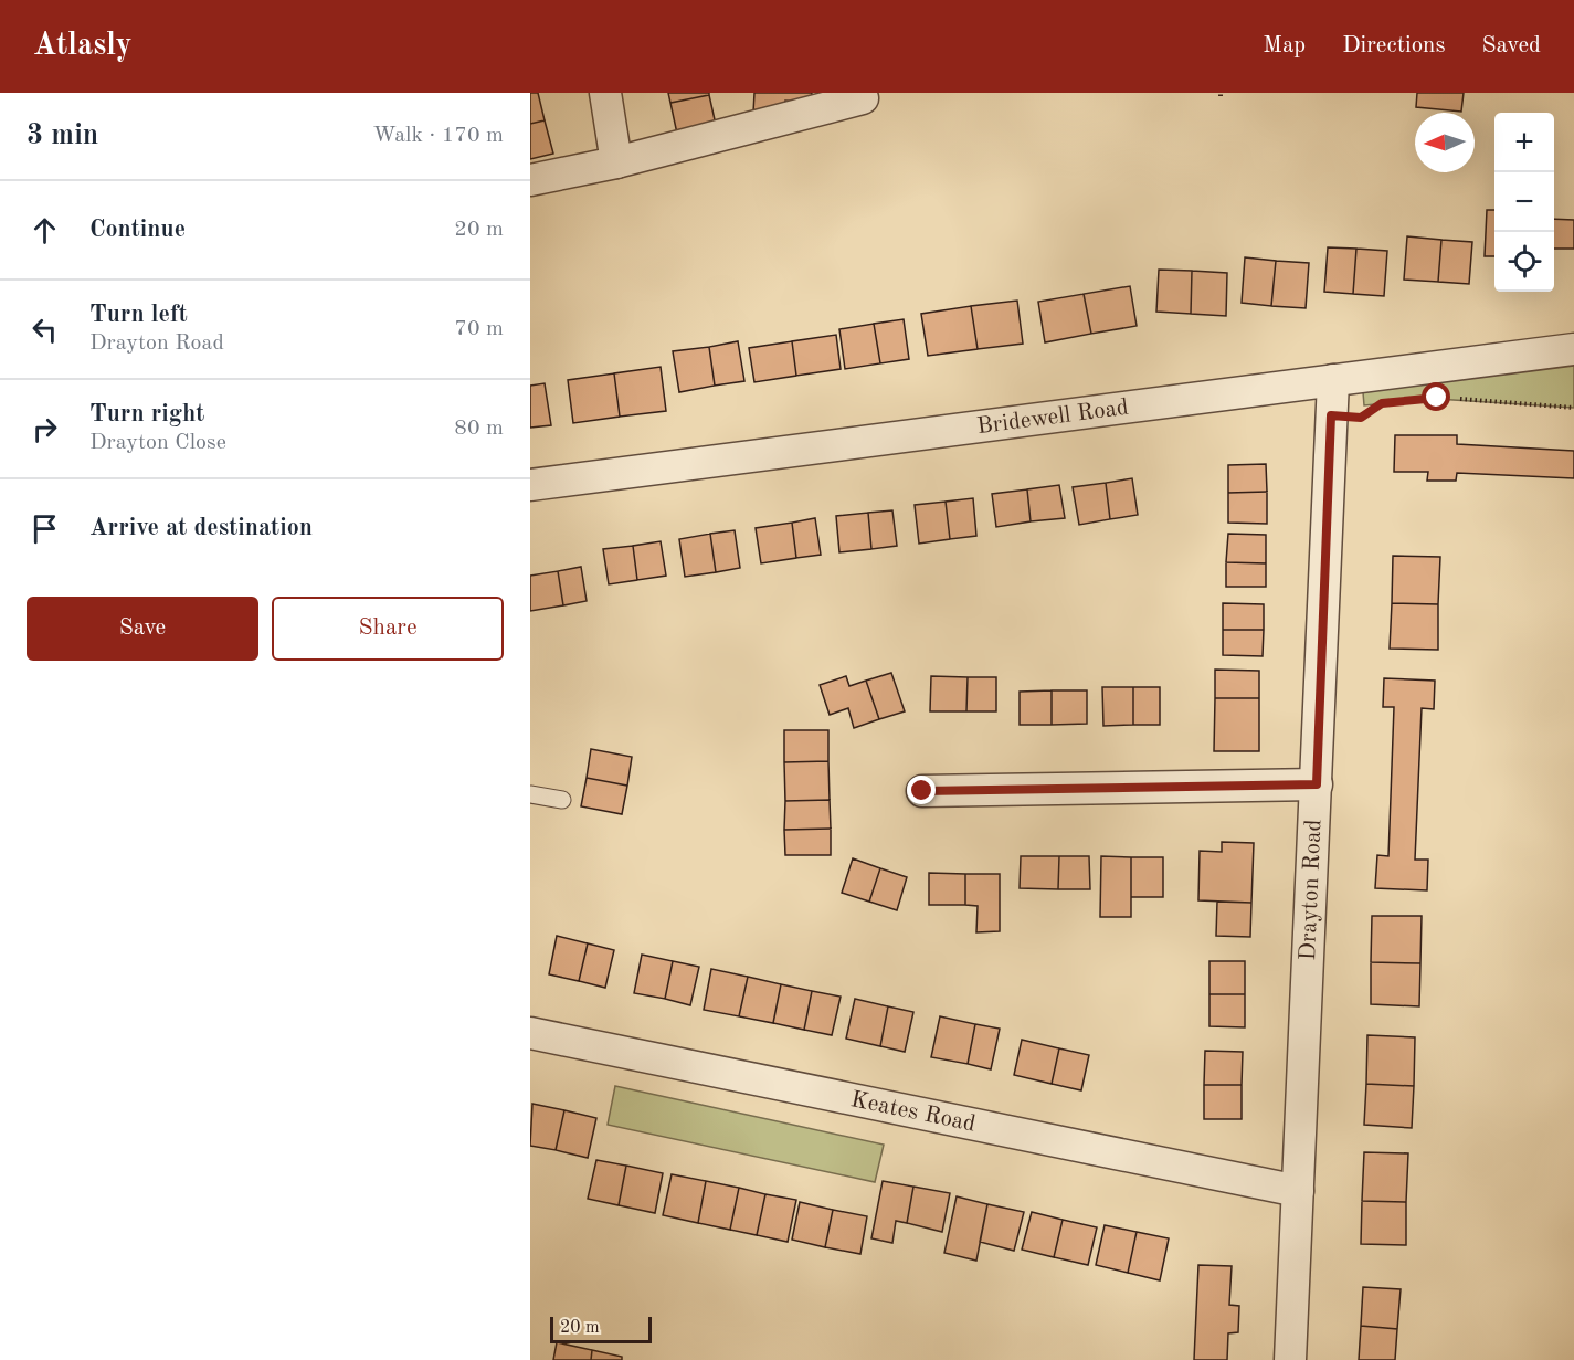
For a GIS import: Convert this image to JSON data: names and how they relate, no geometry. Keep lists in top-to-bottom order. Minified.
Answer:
{"streets":{"street":["Bridewell Road","Drayton Road","Keates Road"]},"crossings":[["Bridewell Road","Drayton Road"],["Drayton Road","Keates Road"]],"scale_bar":"20 m","north":"left","page":{"header":"Atlasly","nav":["Map","Directions","Saved"],"heading":["3 min","Walk · 170 m"],"map_buttons":["+","−"],"list":[["Continue","20 m"],["Turn left","Drayton Road","70 m"],["Turn right","Drayton Close","80 m"],"Arrive at destination"],"buttons":["Save","Share"],"scale":"20 m"}}
